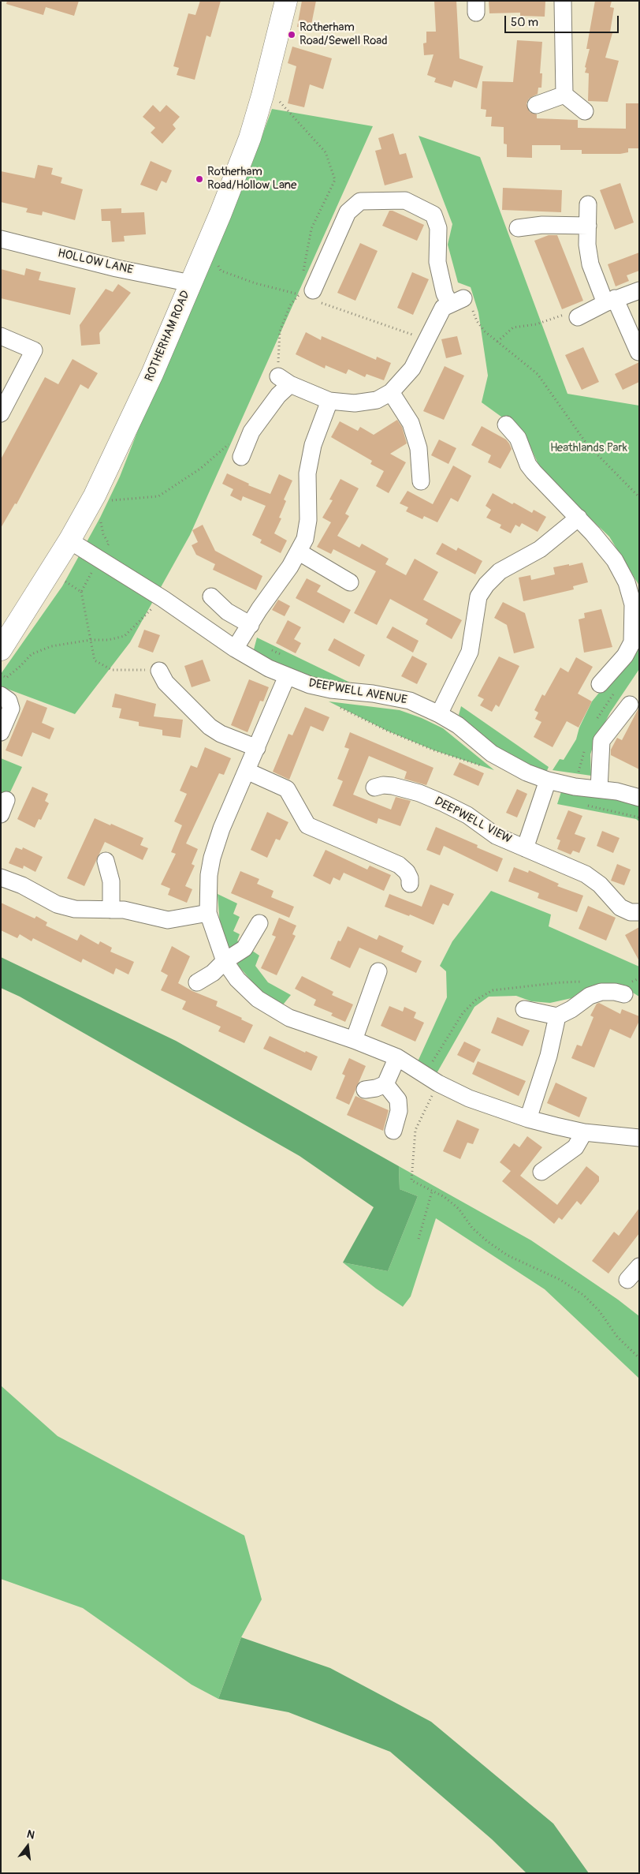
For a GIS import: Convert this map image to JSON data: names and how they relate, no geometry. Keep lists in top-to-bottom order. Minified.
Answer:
{"streets":{"main road":["ROTHERHAM ROAD"],"street":["HOLLOW LANE","DEEPWELL AVENUE","DEEPWELL VIEW"]},"crossings":[["HOLLOW LANE","ROTHERHAM ROAD"],["ROTHERHAM ROAD","DEEPWELL AVENUE"],["DEEPWELL AVENUE","DEEPWELL VIEW"]],"parks":["Heathlands Park"],"places":["Rotherham Road/Sewell Road","Rotherham Road/Hollow Lane"],"scale_bar":"50 m","north":"top"}
